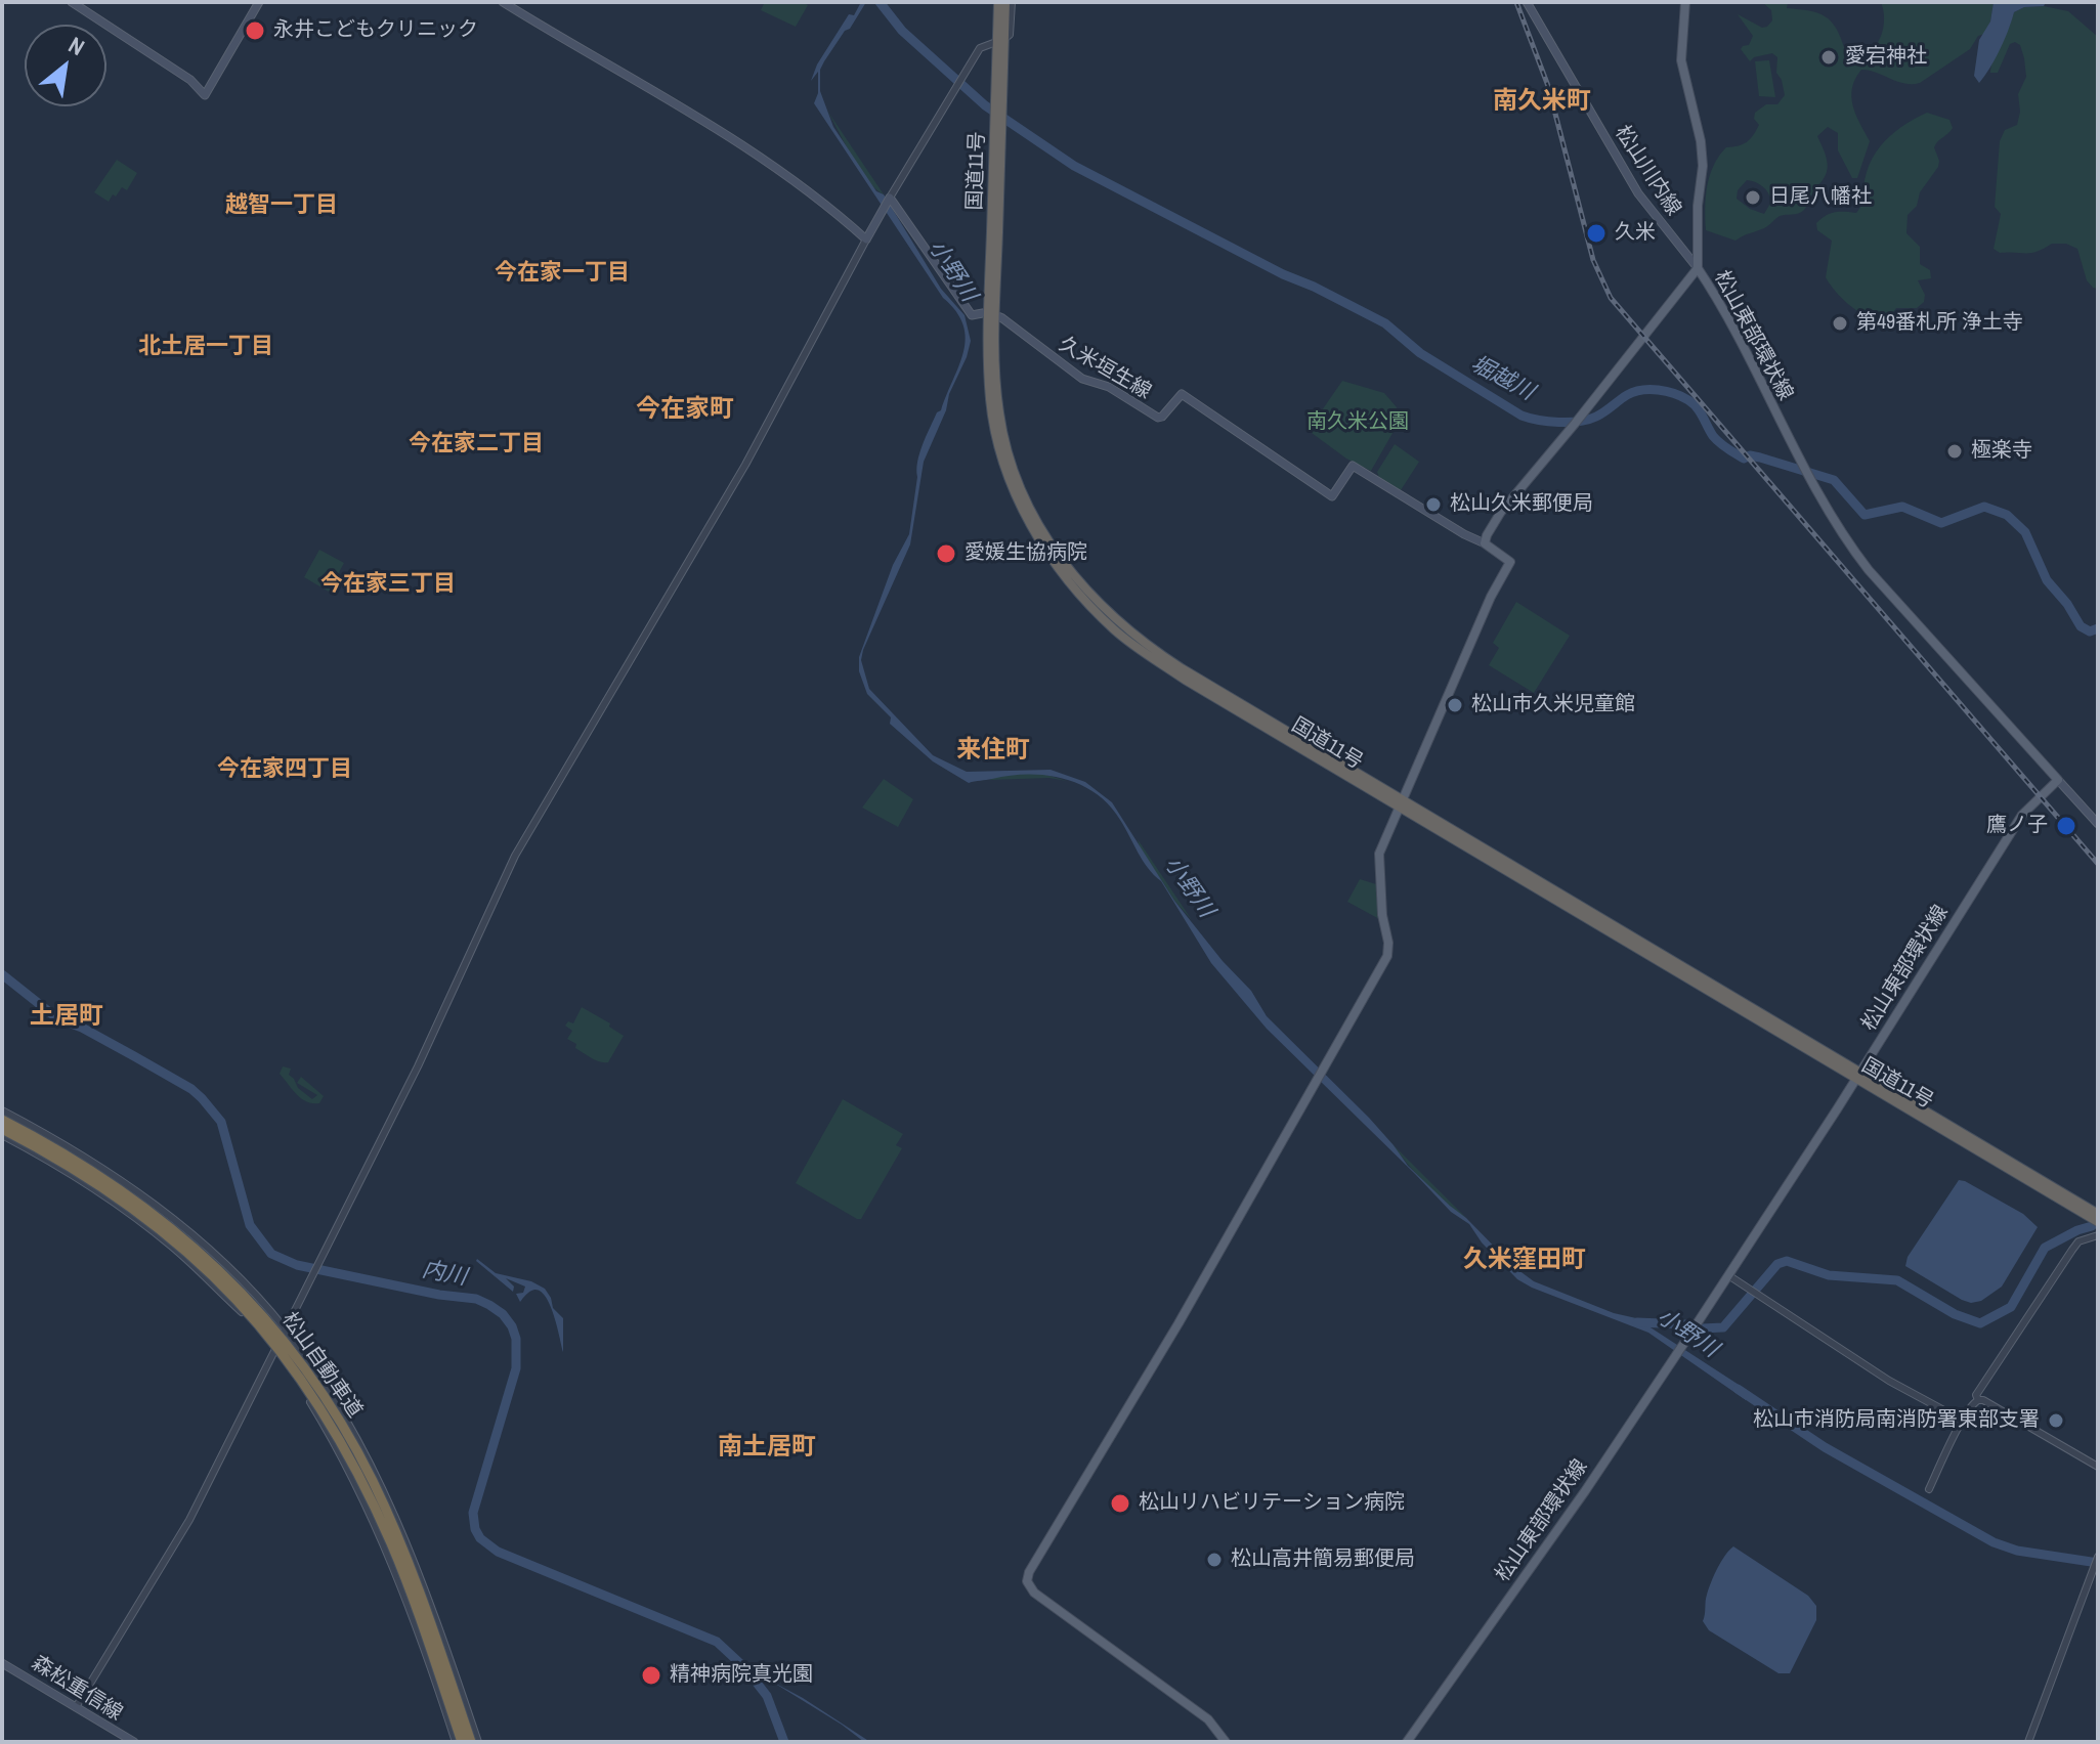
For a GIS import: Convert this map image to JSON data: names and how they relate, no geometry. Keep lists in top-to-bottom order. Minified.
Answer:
{"streets":{"highway":["国道11号","松山自動車道"],"main road":["松山川内線","松山東部環状線","久米垣生線","森松重信線"]},"crossings":[["国道11号","松山東部環状線"],["国道11号","久米垣生線"],["松山川内線","松山東部環状線"],["松山東部環状線","久米垣生線"]],"districts":["南久米町","越智一丁目","今在家一丁目","北土居一丁目","今在家町","今在家二丁目","今在家三丁目","来住町","今在家四丁目","土居町","久米窪田町","南土居町"],"water":["小野川","堀越川","内川"],"parks":["南久米公園"],"places":["永井こどもクリニック","愛宕神社","日尾八幡社","久米","第49番札所 浄土寺","極楽寺","松山久米郵便局","愛媛生協病院","松山市久米児童館","鷹ノ子","松山市消防局南消防署東部支署","松山リハビリテーション病院","松山高井簡易郵便局","精神病院真光園"],"north":"top right"}
